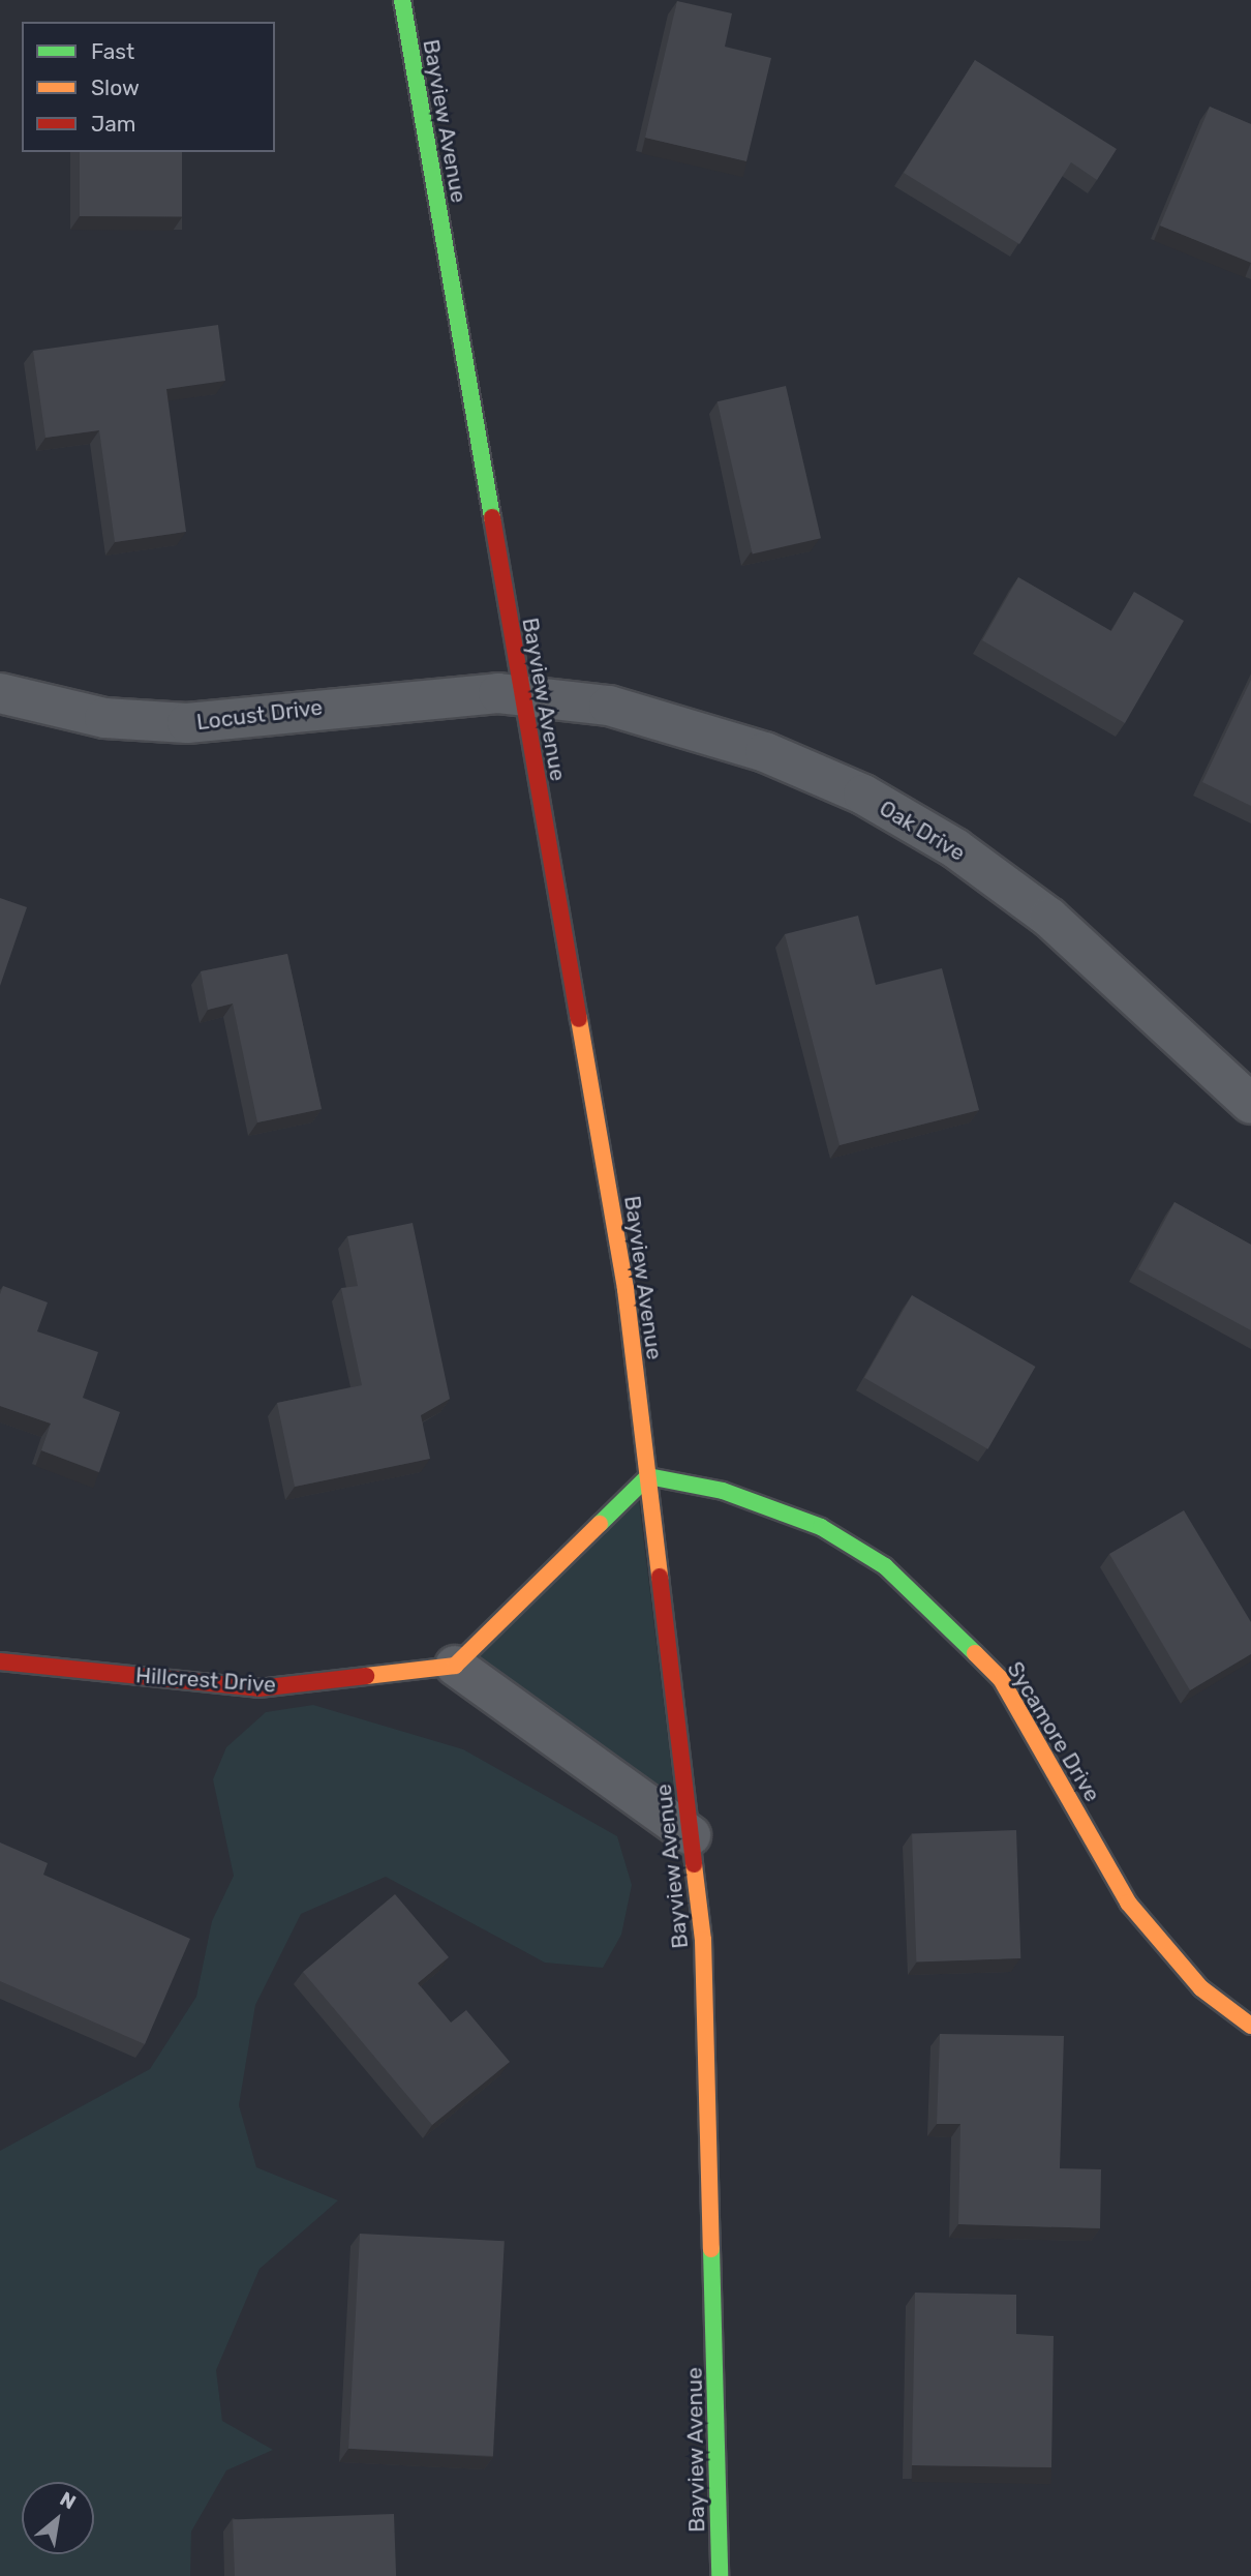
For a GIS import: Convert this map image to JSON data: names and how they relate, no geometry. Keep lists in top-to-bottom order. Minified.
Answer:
{"streets":{"main road":["Bayview Avenue","Hillcrest Drive","Sycamore Drive"],"street":["Locust Drive","Oak Drive"]},"crossings":[["Bayview Avenue","Locust Drive"],["Bayview Avenue","Oak Drive"],["Bayview Avenue","Sycamore Drive"],["Locust Drive","Oak Drive"]],"legend":["Fast","Slow","Jam"],"north":"top right"}
